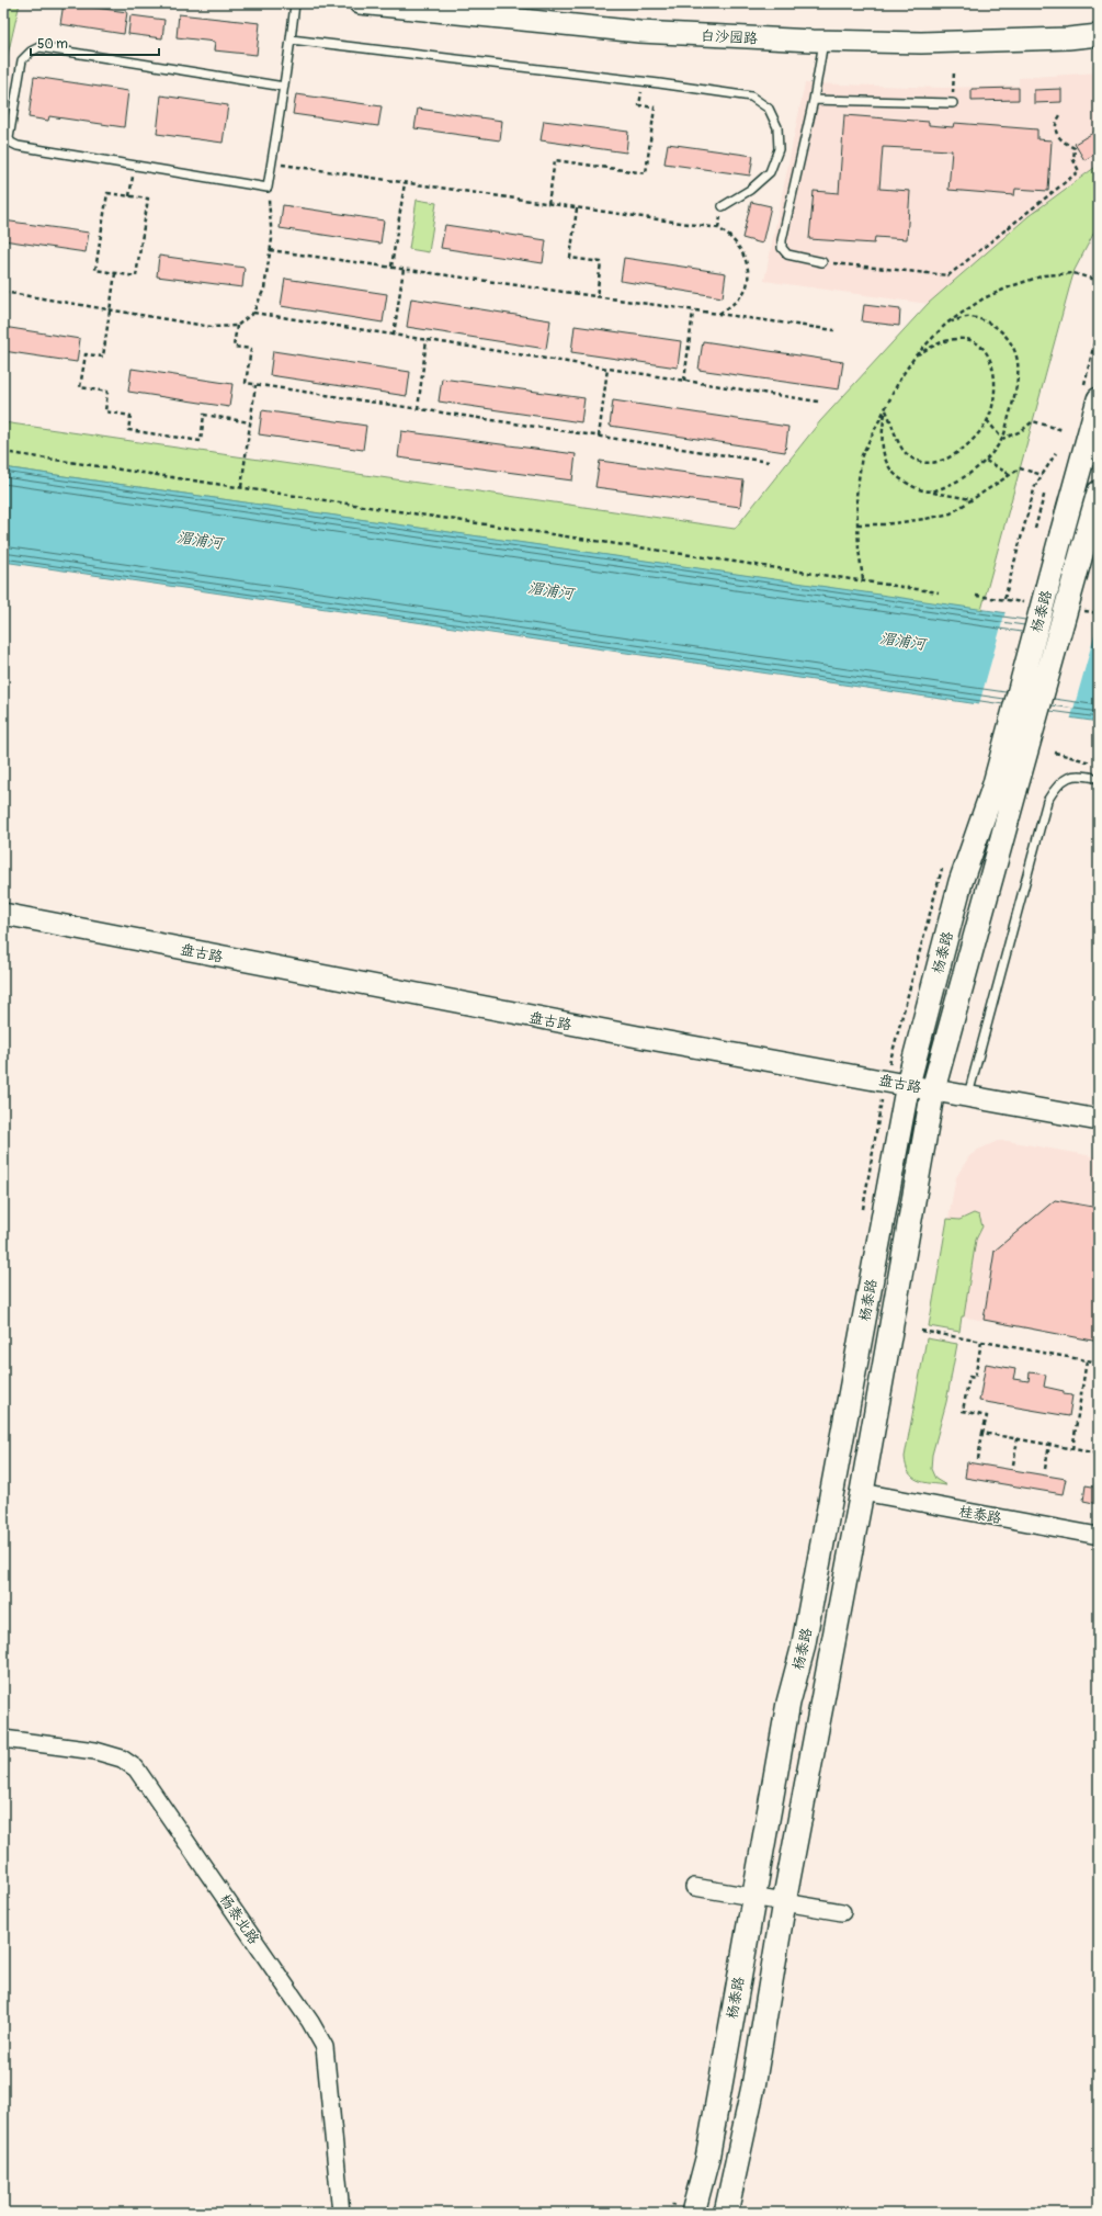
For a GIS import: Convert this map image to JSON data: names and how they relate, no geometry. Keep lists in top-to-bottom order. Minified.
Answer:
{"streets":{"main road":["杨泰路"],"street":["白沙园路","盘古路","桂泰路","杨泰北路"]},"crossings":[["杨泰路","盘古路"],["杨泰路","桂泰路"]],"water":["湄浦河"],"scale_bar":"50 m"}
